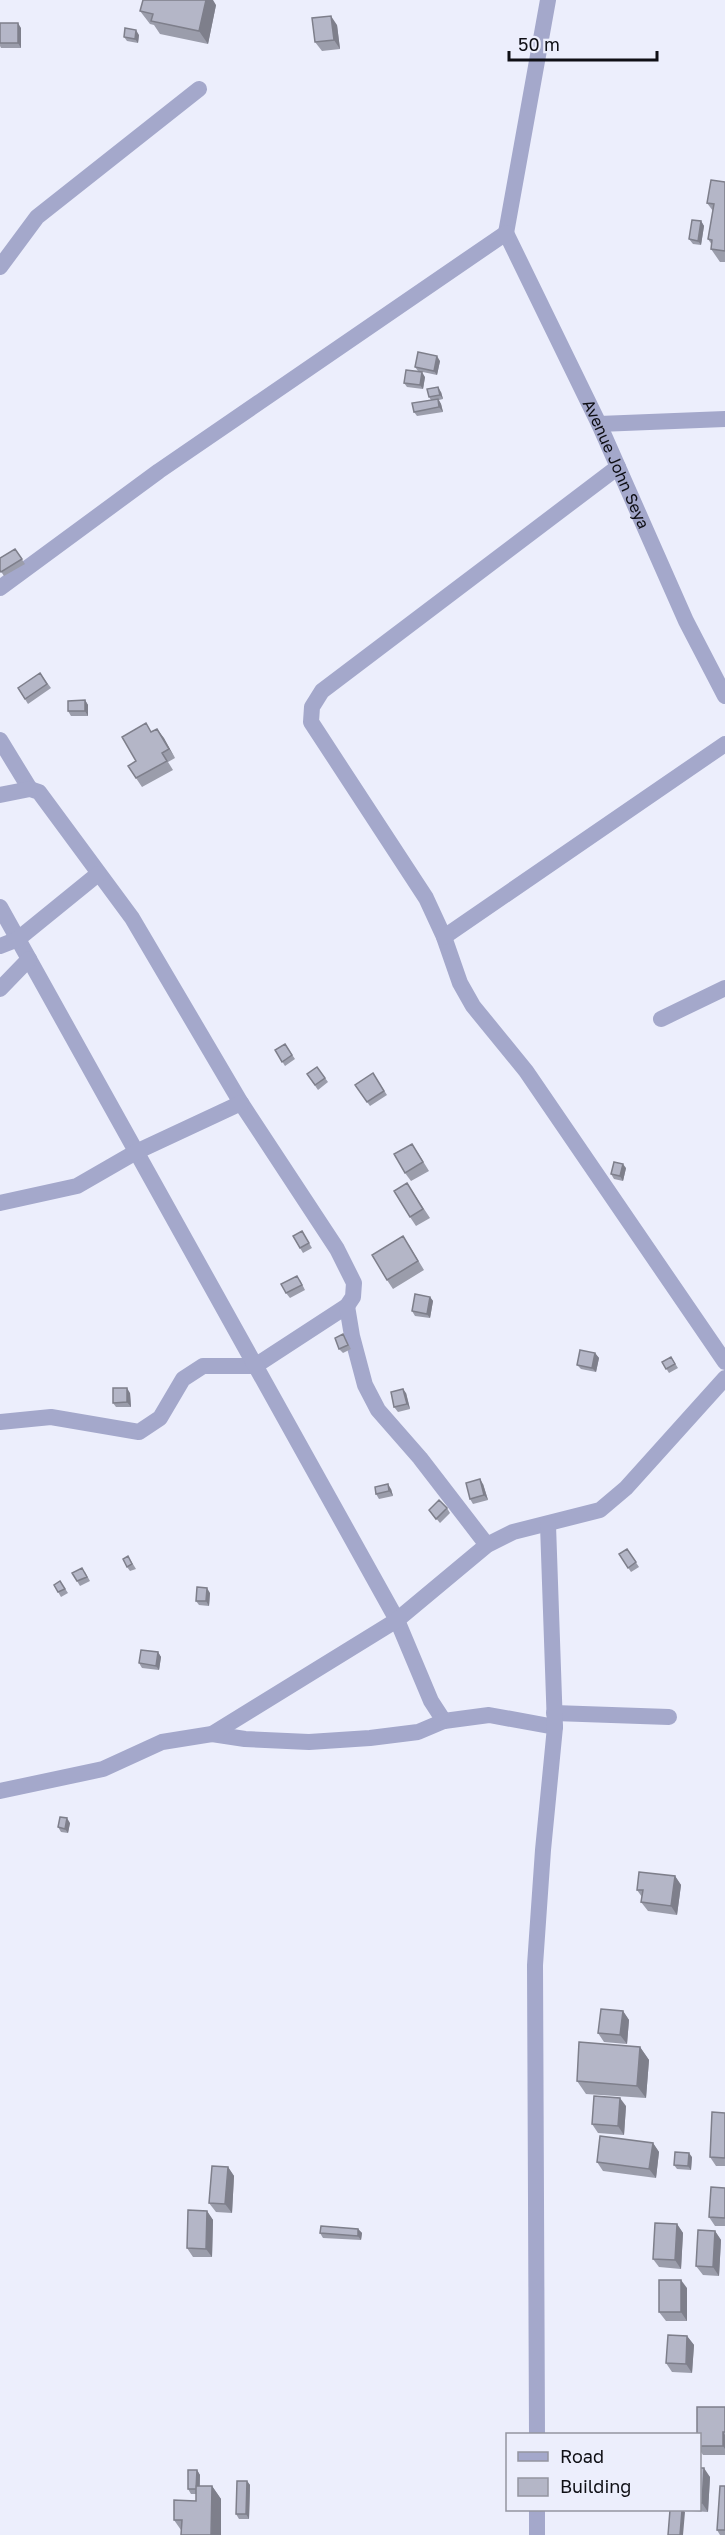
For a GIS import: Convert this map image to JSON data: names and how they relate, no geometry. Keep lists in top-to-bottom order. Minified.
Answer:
{"streets":{"street":["Avenue John Seya"]},"legend":["Road","Building"],"scale_bar":"50 m"}
